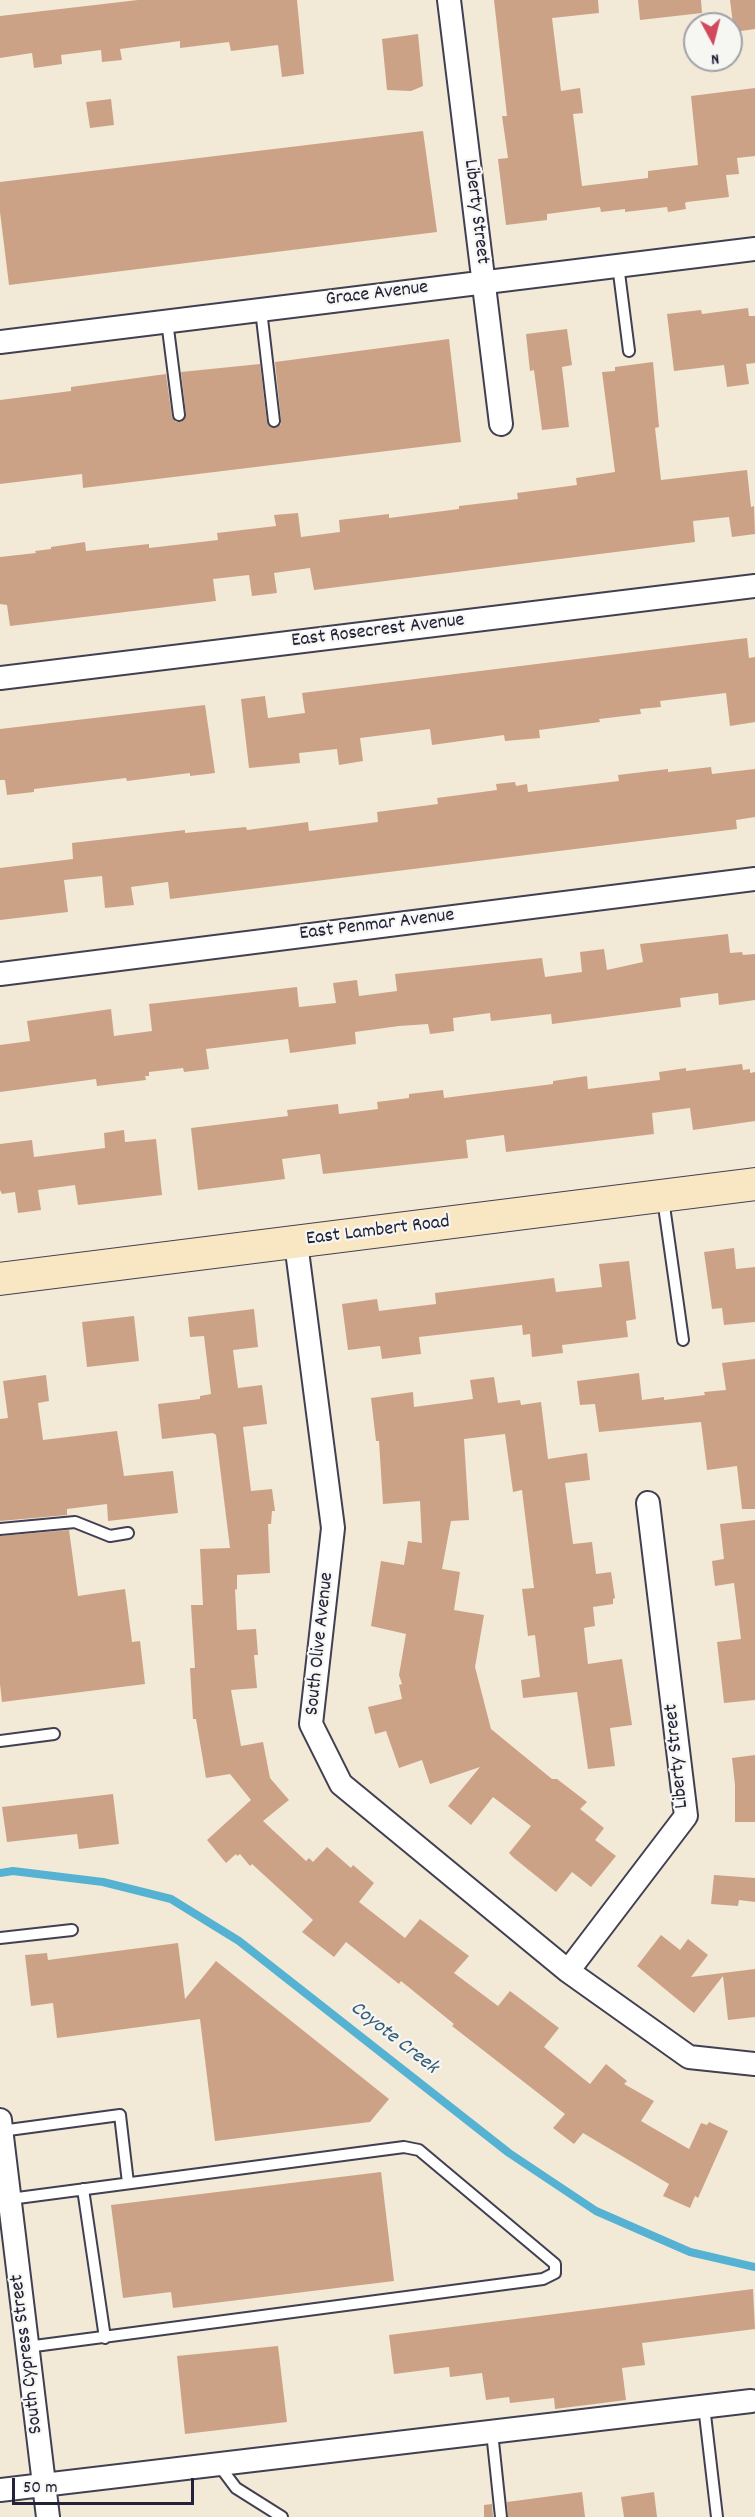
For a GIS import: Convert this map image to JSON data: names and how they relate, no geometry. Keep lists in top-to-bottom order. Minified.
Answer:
{"streets":{"main road":["East Lambert Road"],"street":["Liberty Street","Grace Avenue","East Rosecrest Avenue","East Penmar Avenue","South Olive Avenue","South Cypress Street"]},"crossings":[["Liberty Street","Grace Avenue"],["Liberty Street","South Olive Avenue"],["East Lambert Road","South Olive Avenue"]],"water":["Coyote Creek"],"scale_bar":"50 m","north":"bottom"}
